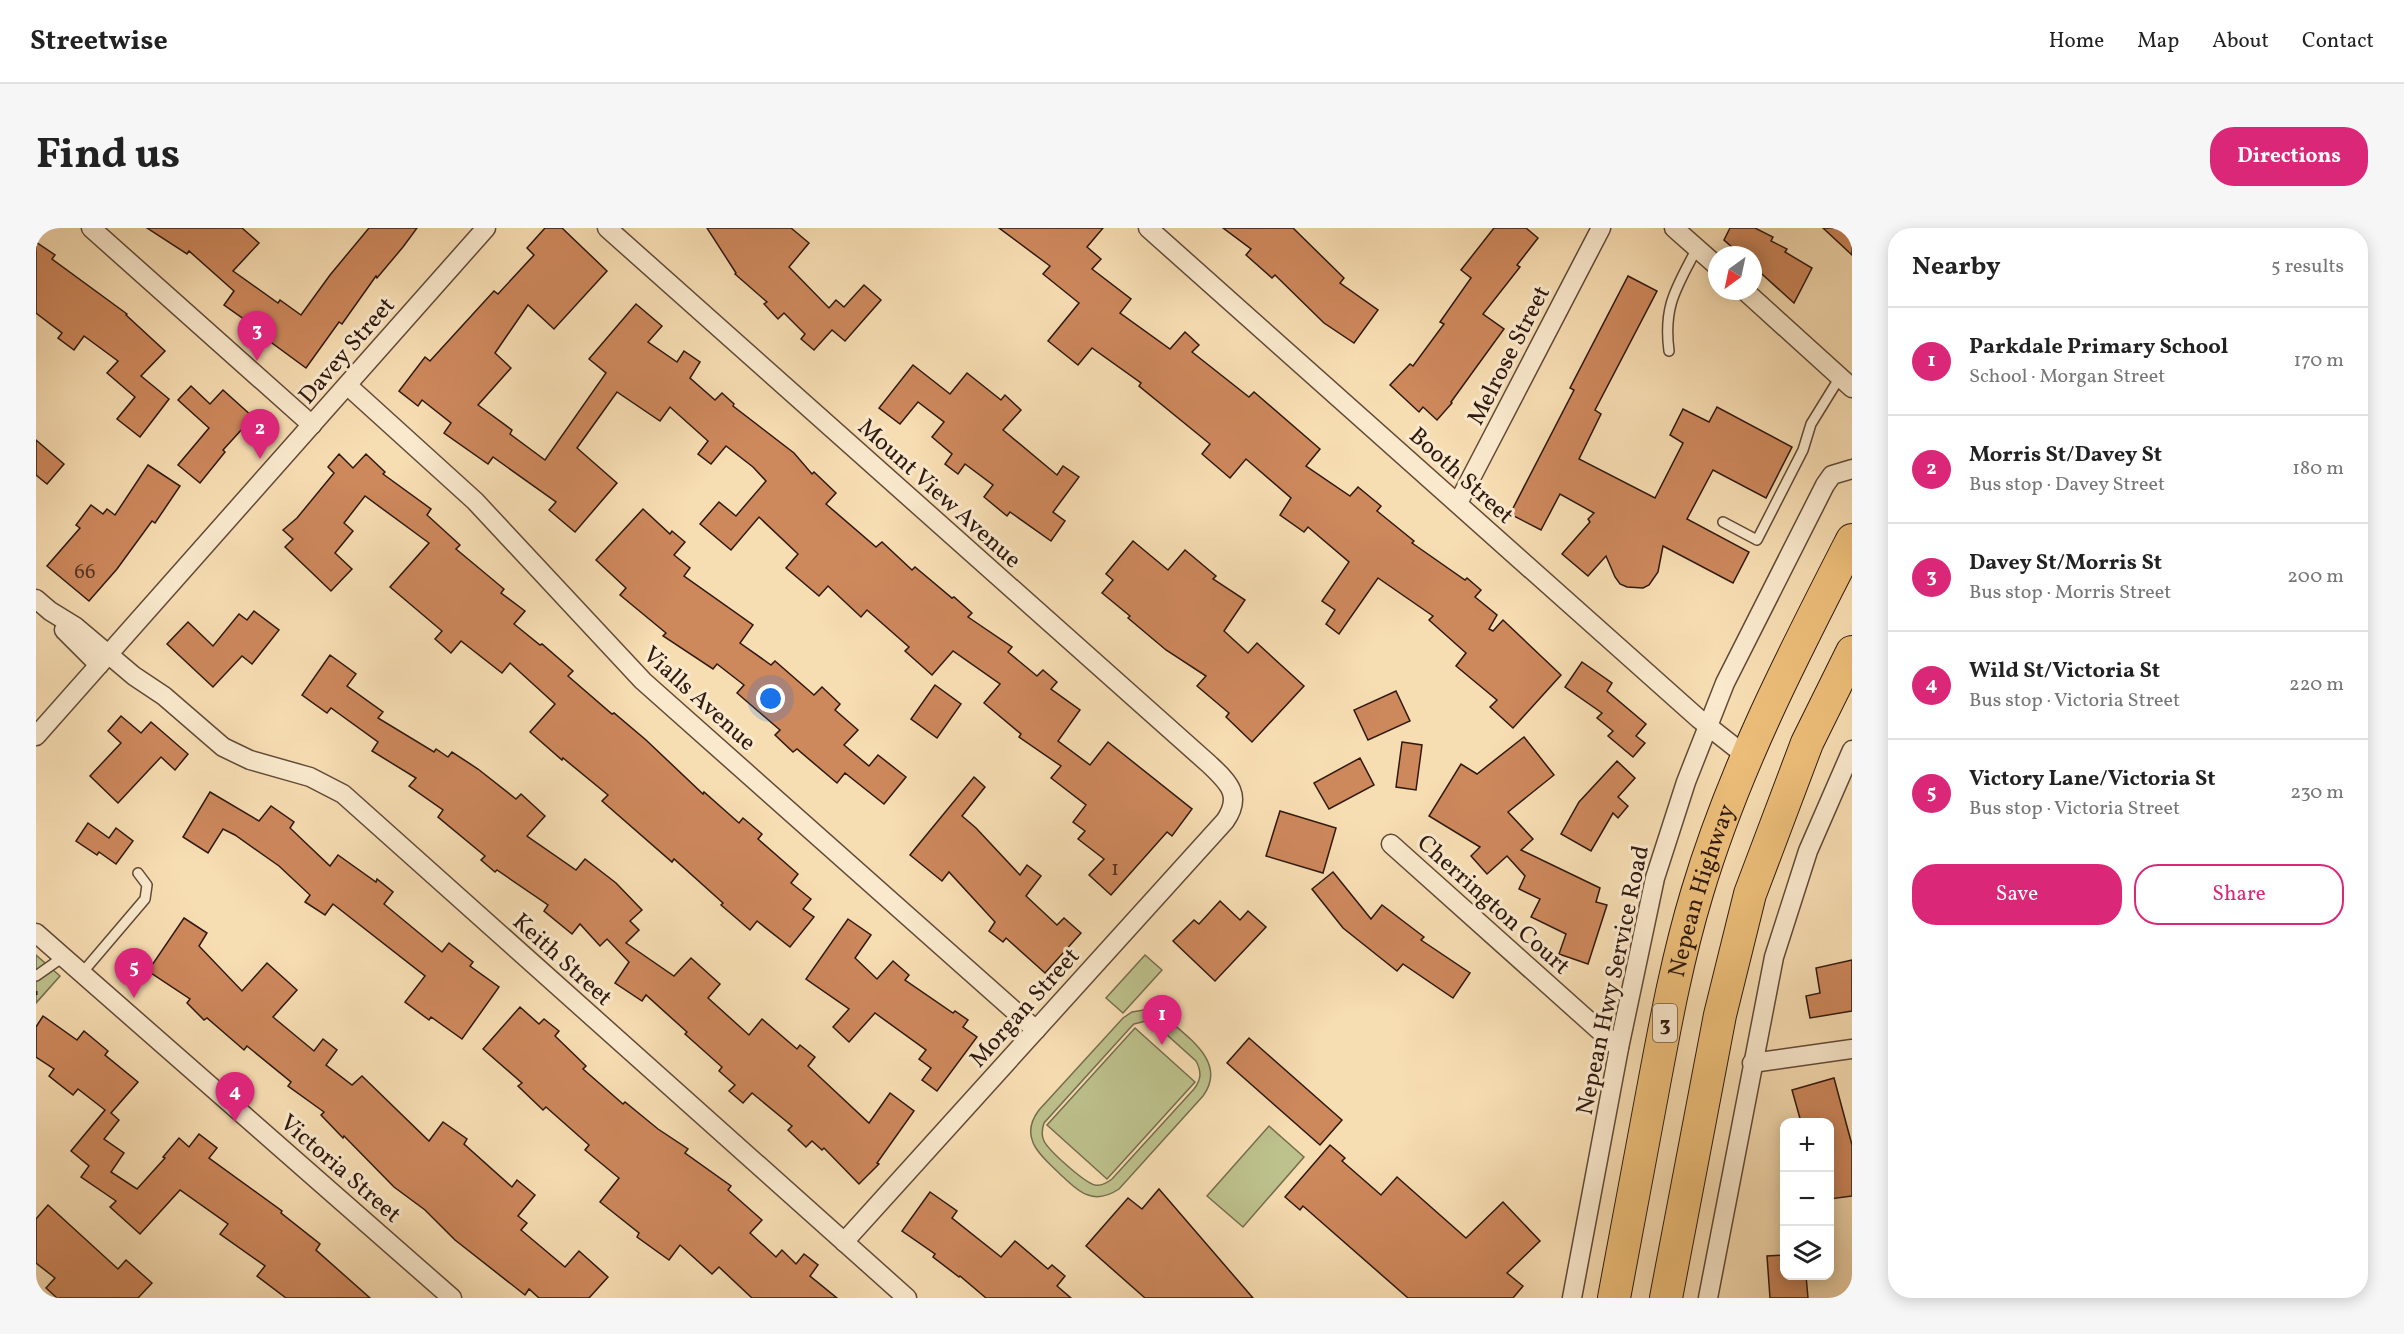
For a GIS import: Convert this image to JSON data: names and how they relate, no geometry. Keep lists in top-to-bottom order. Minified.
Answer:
{"streets":{"highway":["Nepean Highway","3"],"street":["Davey Street","Melrose Street","Booth Street","Mount View Avenue","Vialls Avenue","Cherrington Court","Keith Street","Nepean Hwy Service Road","Morgan Street","Victoria Street"]},"crossings":[["Davey Street","Vialls Avenue"],["Davey Street","Keith Street"],["Melrose Street","Booth Street"],["Booth Street","Nepean Highway"],["Booth Street","Nepean Hwy Service Road"],["Mount View Avenue","Morgan Street"],["Vialls Avenue","Morgan Street"],["Cherrington Court","Nepean Hwy Service Road"],["Keith Street","Morgan Street"]],"house_numbers":["66","1"],"north":"bottom left","page":{"header":"Streetwise","nav":["Home","Map","About","Contact"],"title":"Find us","buttons":["Directions",["Save","Share"]],"heading":["Nearby","5 results"],"list":[{"mark":"1","name":"Parkdale Primary School","note":"School · Morgan Street","value":"170 m"},{"mark":"2","name":"Morris St/Davey St","note":"Bus stop · Davey Street","value":"180 m"},{"mark":"3","name":"Davey St/Morris St","note":"Bus stop · Morris Street","value":"200 m"},{"mark":"4","name":"Wild St/Victoria St","note":"Bus stop · Victoria Street","value":"220 m"},{"mark":"5","name":"Victory Lane/Victoria St","note":"Bus stop · Victoria Street","value":"230 m"}],"pins":["3","2","5","1","4"],"map_buttons":["+","−"]}}
